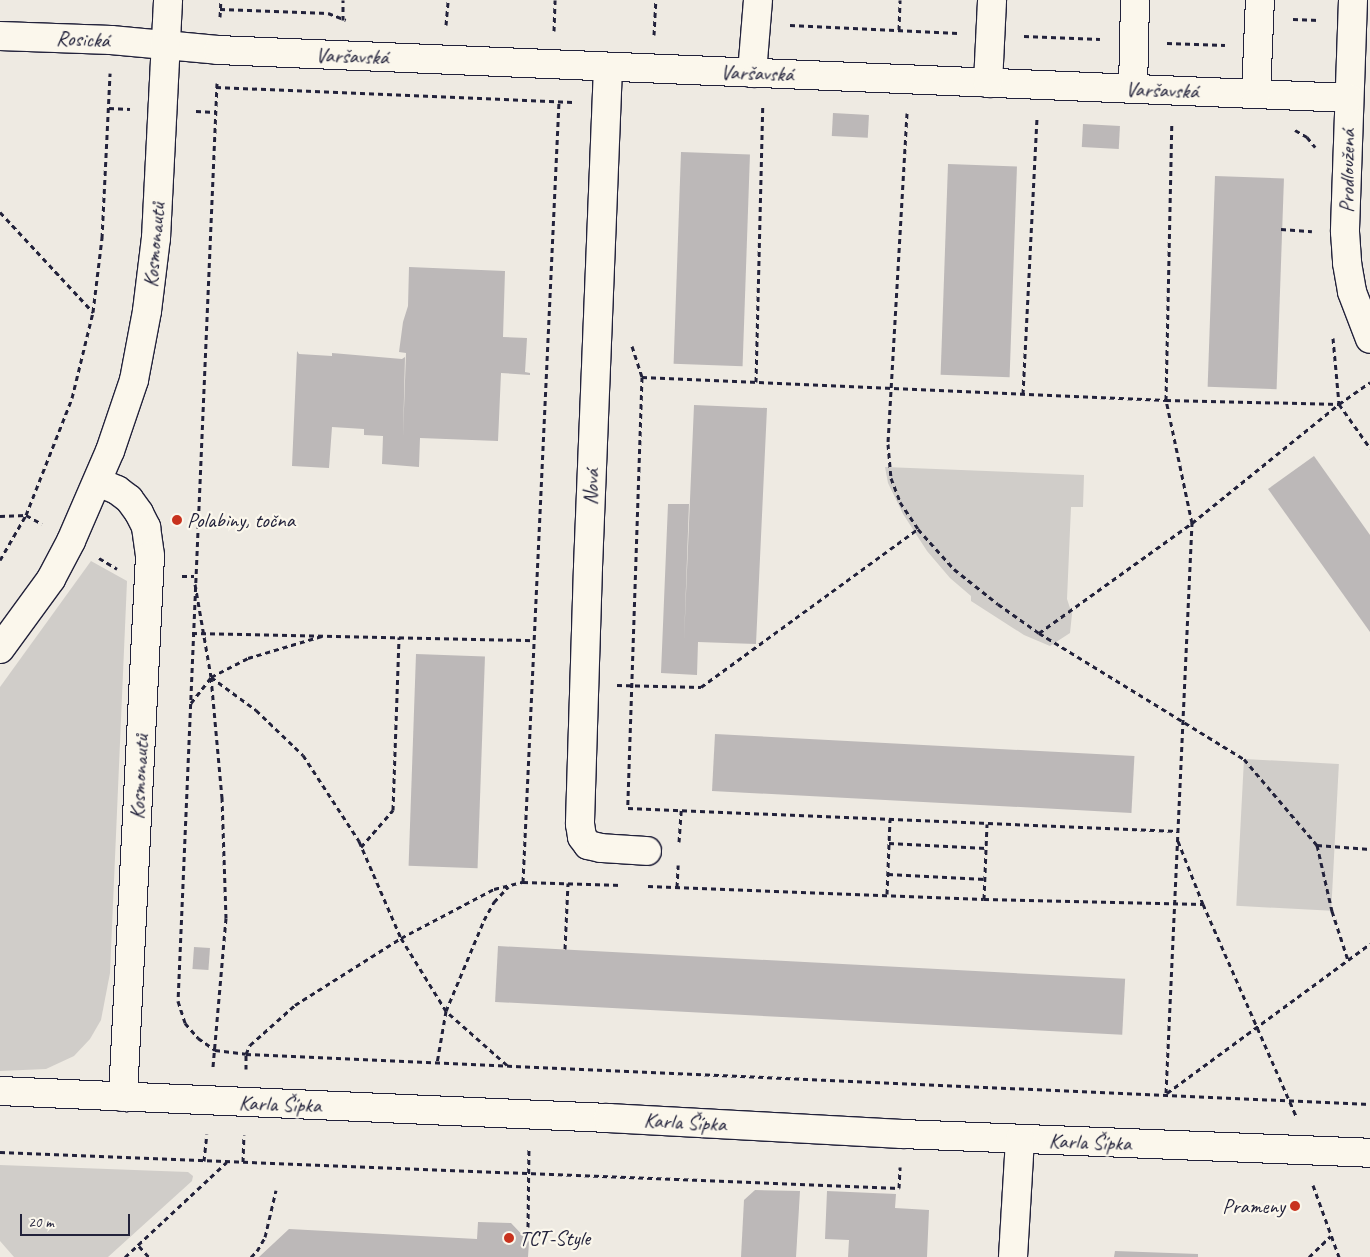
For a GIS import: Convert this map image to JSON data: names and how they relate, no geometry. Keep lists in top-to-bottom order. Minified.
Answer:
{"streets":{"street":["Rosická","Varšavská","Prodloužená","Kosmonautů","Nová","Karla Šípka"]},"crossings":[["Rosická","Varšavská"],["Rosická","Kosmonautů"],["Varšavská","Prodloužená"],["Varšavská","Kosmonautů"],["Varšavská","Nová"],["Kosmonautů","Karla Šípka"]],"places":["Polabiny, točna","Prameny","TCT-Style"],"scale_bar":"20 m"}
